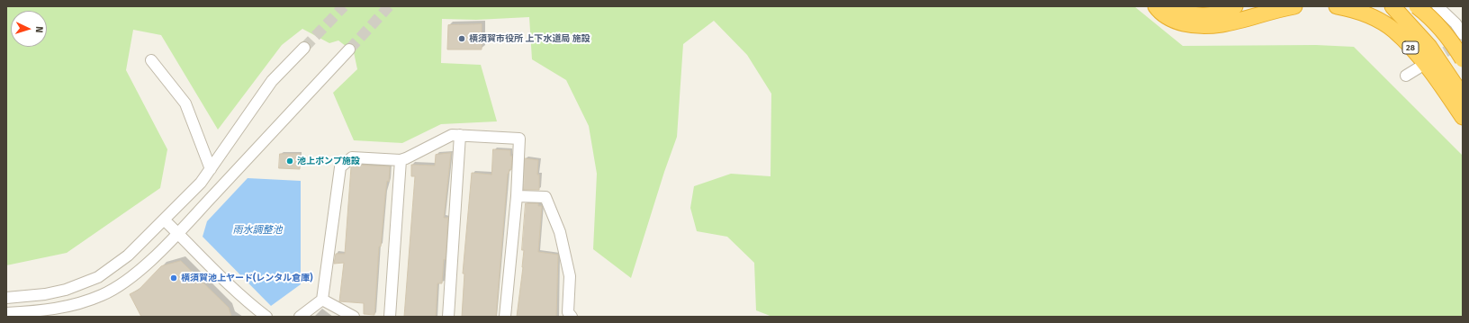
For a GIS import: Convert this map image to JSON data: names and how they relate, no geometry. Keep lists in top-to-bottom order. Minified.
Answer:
{"streets":{"highway":["28"]},"water":["雨水調整池"],"places":["横須賀市役所 上下水道局 施設","池上ポンプ施設","横須賀池上ヤード(レンタル倉庫)"],"north":"right"}
